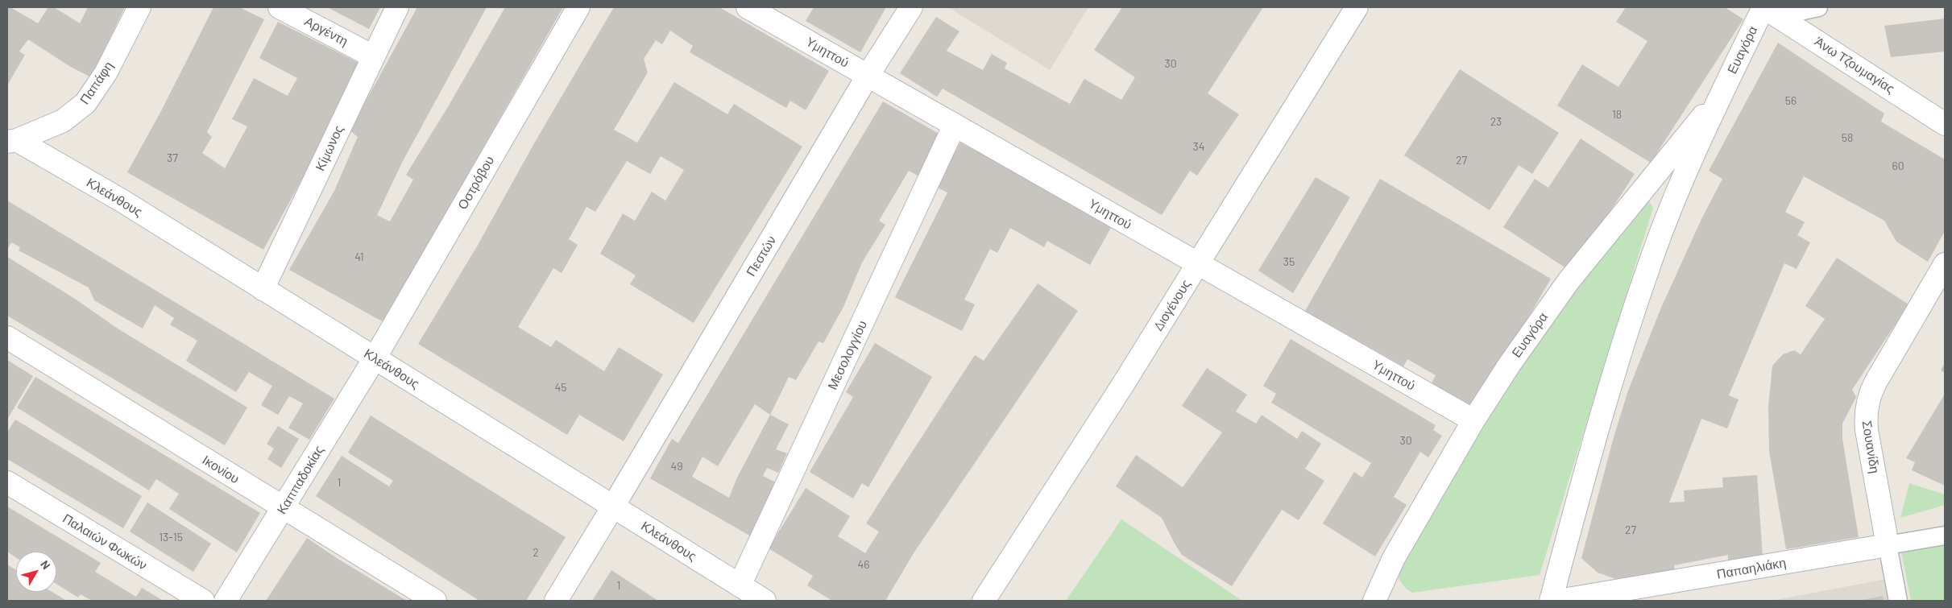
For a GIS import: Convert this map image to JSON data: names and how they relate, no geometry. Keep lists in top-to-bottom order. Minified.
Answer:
{"streets":{"street":["Αργέντη","Ευαγόρα","Υμηττού","Άνω Τζουμαγίας","Παπάφη","Κίμωνος","Οστρόβου","Κλεάνθους","Πεστών","Διογένους","Μεσολογγίου","Σουανίδη","Ικονίου","Καππαδοκίας","Παλαιών Φωκών","Παπαηλιάκη"]},"crossings":[["Αργέντη","Κίμωνος"],["Ευαγόρα","Υμηττού"],["Ευαγόρα","Άνω Τζουμαγίας"],["Υμηττού","Πεστών"],["Υμηττού","Διογένους"],["Υμηττού","Μεσολογγίου"],["Παπάφη","Κλεάνθους"],["Κίμωνος","Κλεάνθους"],["Οστρόβου","Κλεάνθους"],["Οστρόβου","Καππαδοκίας"],["Κλεάνθους","Πεστών"],["Κλεάνθους","Μεσολογγίου"],["Κλεάνθους","Καππαδοκίας"],["Σουανίδη","Παπαηλιάκη"],["Ικονίου","Καππαδοκίας"]],"house_numbers":["30","56","18","23","58","34","37","27","60","41","35","45","30","49","1","27","13-15","2","46","1"],"north":"top right"}
